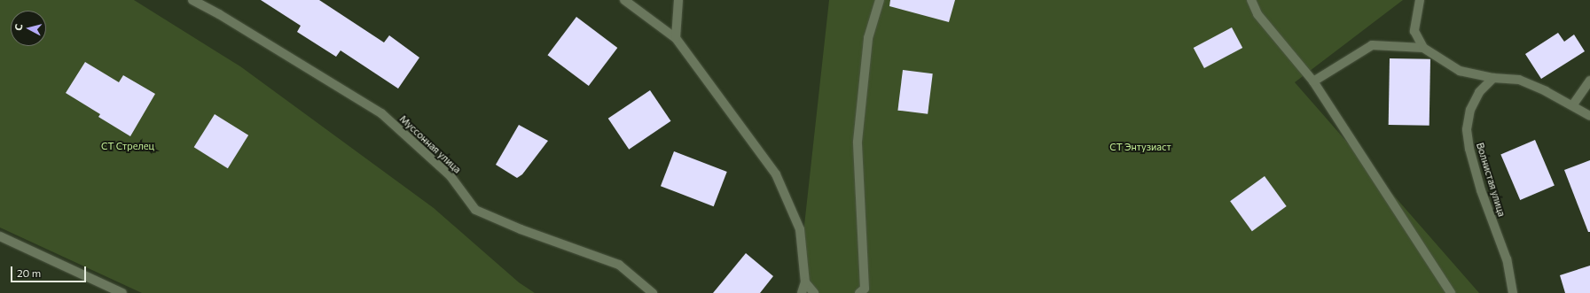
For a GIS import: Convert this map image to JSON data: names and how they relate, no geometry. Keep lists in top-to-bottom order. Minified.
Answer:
{"streets":{"street":["Муссонная улица","Волнистая улица"]},"parks":["СТ Стрелец","СТ Энтузиаст"],"scale_bar":"20 m","north":"left"}
